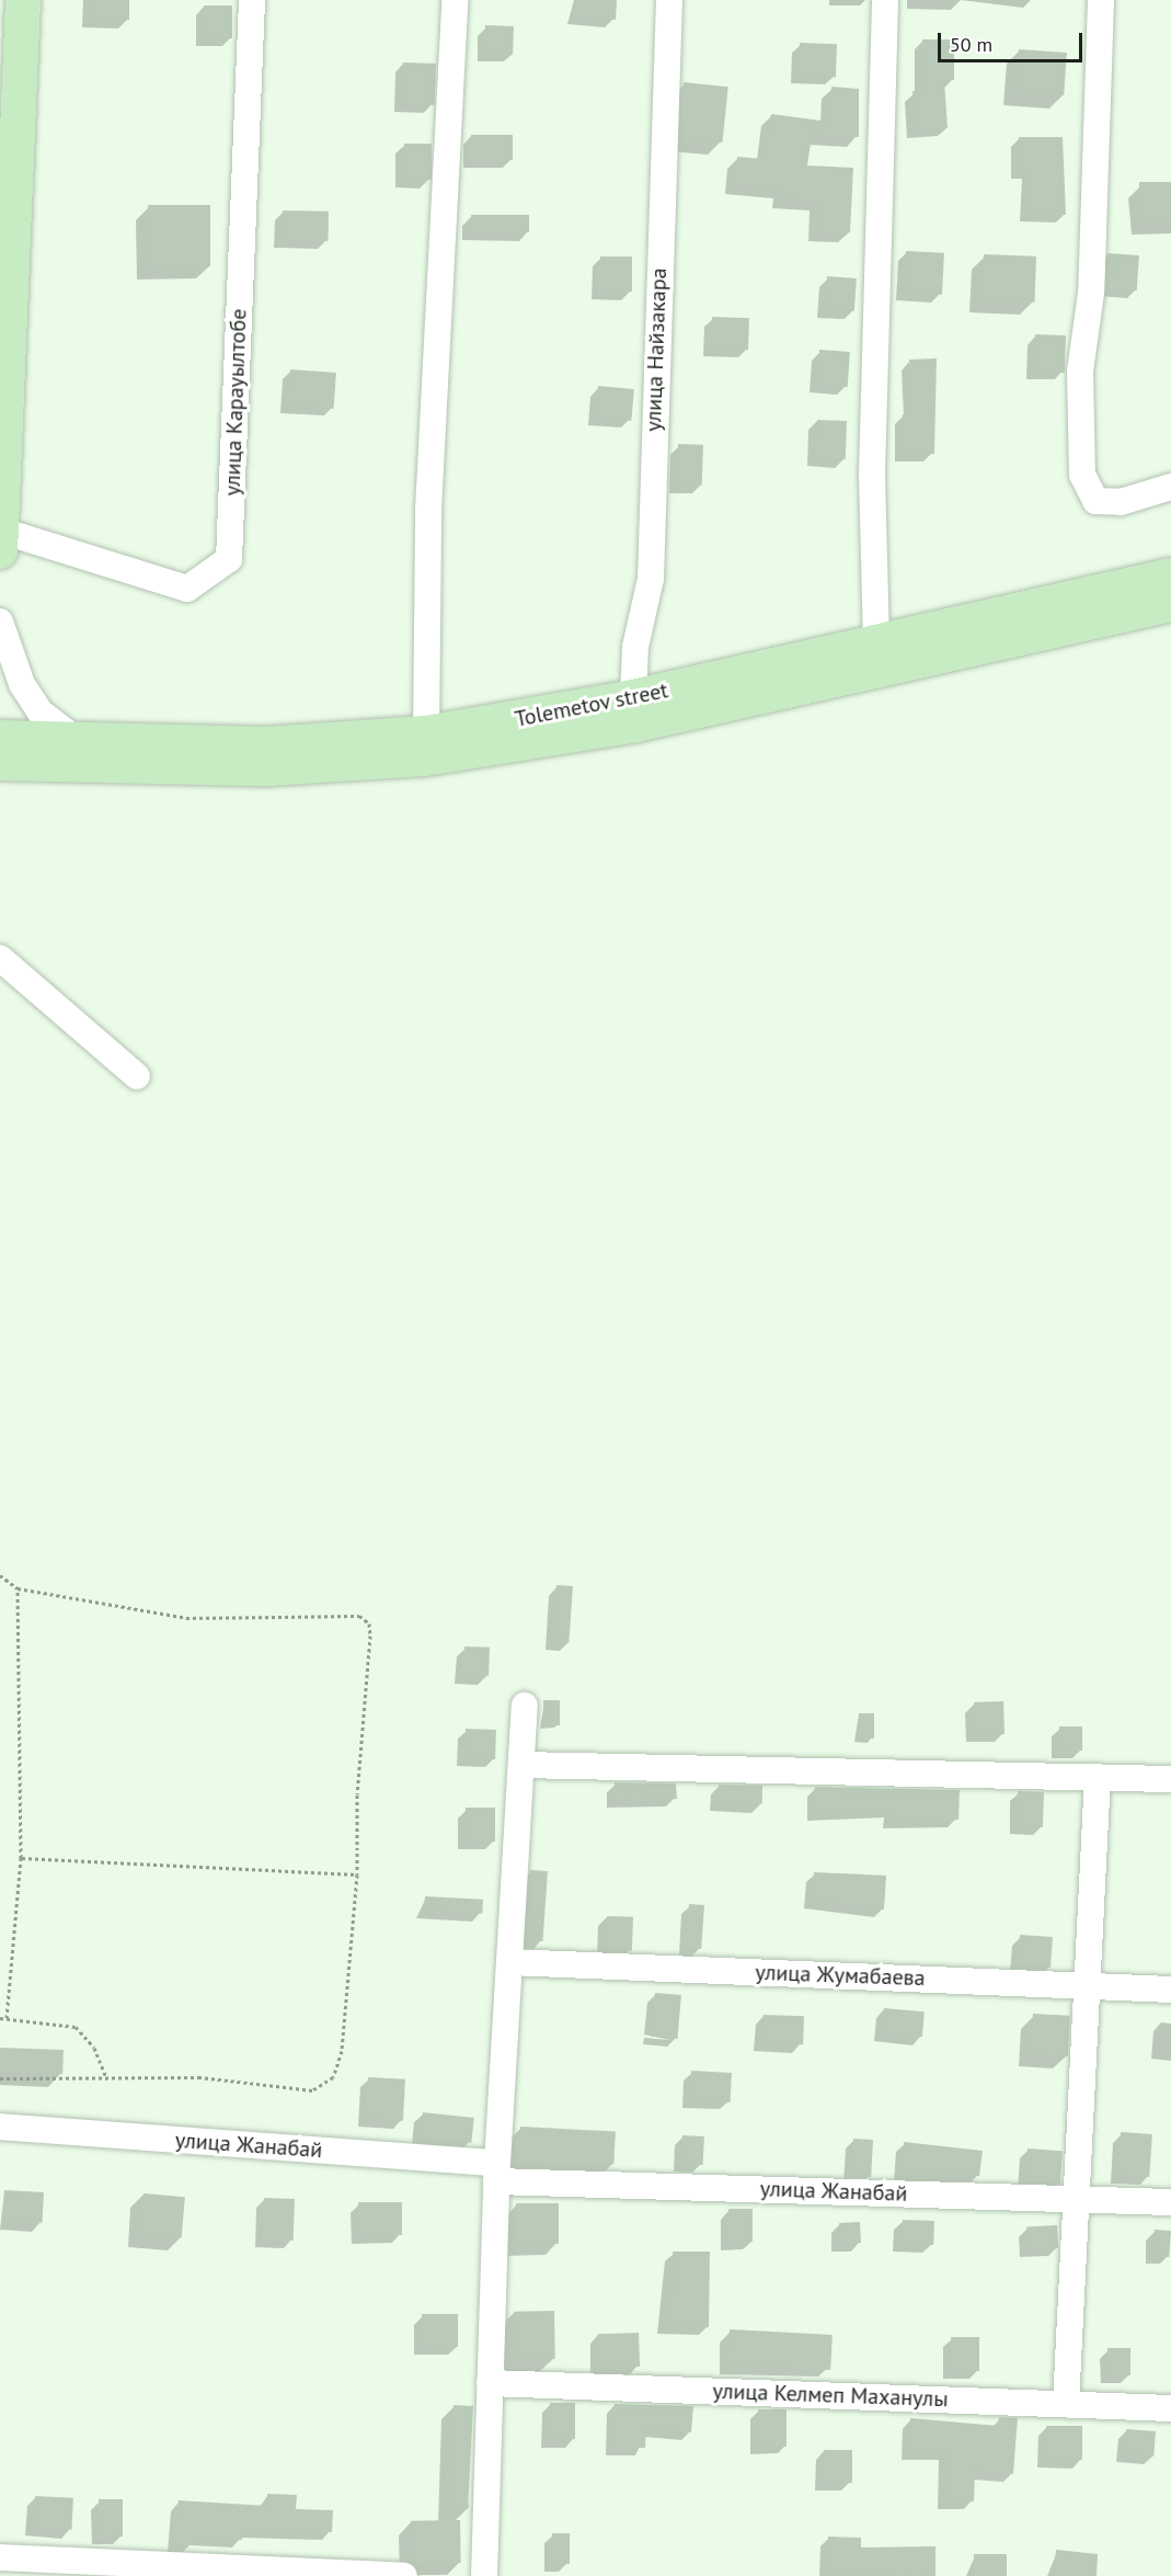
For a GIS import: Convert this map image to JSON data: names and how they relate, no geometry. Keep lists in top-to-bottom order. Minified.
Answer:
{"streets":{"main road":["Tolemetov street"],"street":["улица Найзакара","улица Карауылтобе","улица Жумабаева","улица Жанабай","улица Келмеп Маханулы"]},"crossings":[["улица Найзакара","Tolemetov street"]],"scale_bar":"50 m"}
